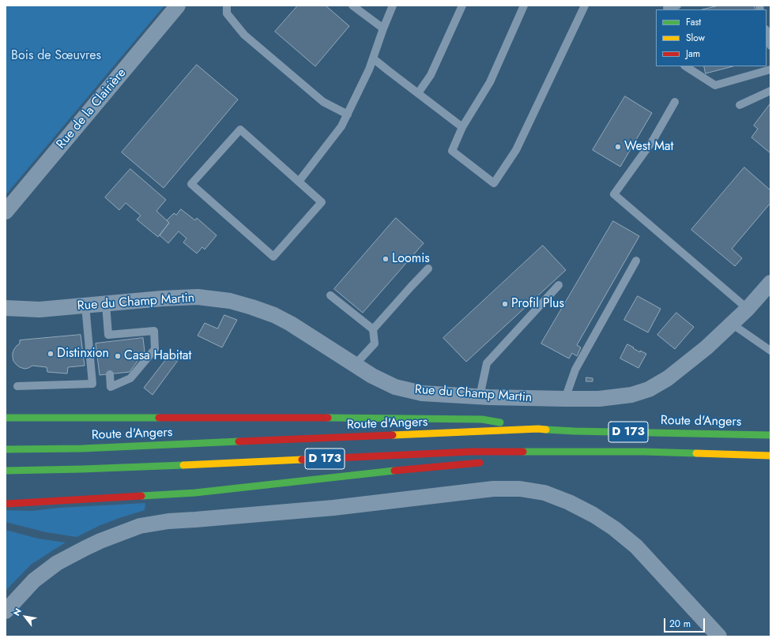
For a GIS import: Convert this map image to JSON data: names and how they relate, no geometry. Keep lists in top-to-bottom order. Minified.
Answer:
{"streets":{"highway":["Route d'Angers","D 173"],"street":["Rue de la Clairière","Rue du Champ Martin"]},"parks":["Bois de Sœuvres"],"places":["West Mat","Loomis","Profil Plus","Distinxion","Casa Habitat"],"legend":["Fast","Slow","Jam"],"scale_bar":"20 m","north":"top left"}
